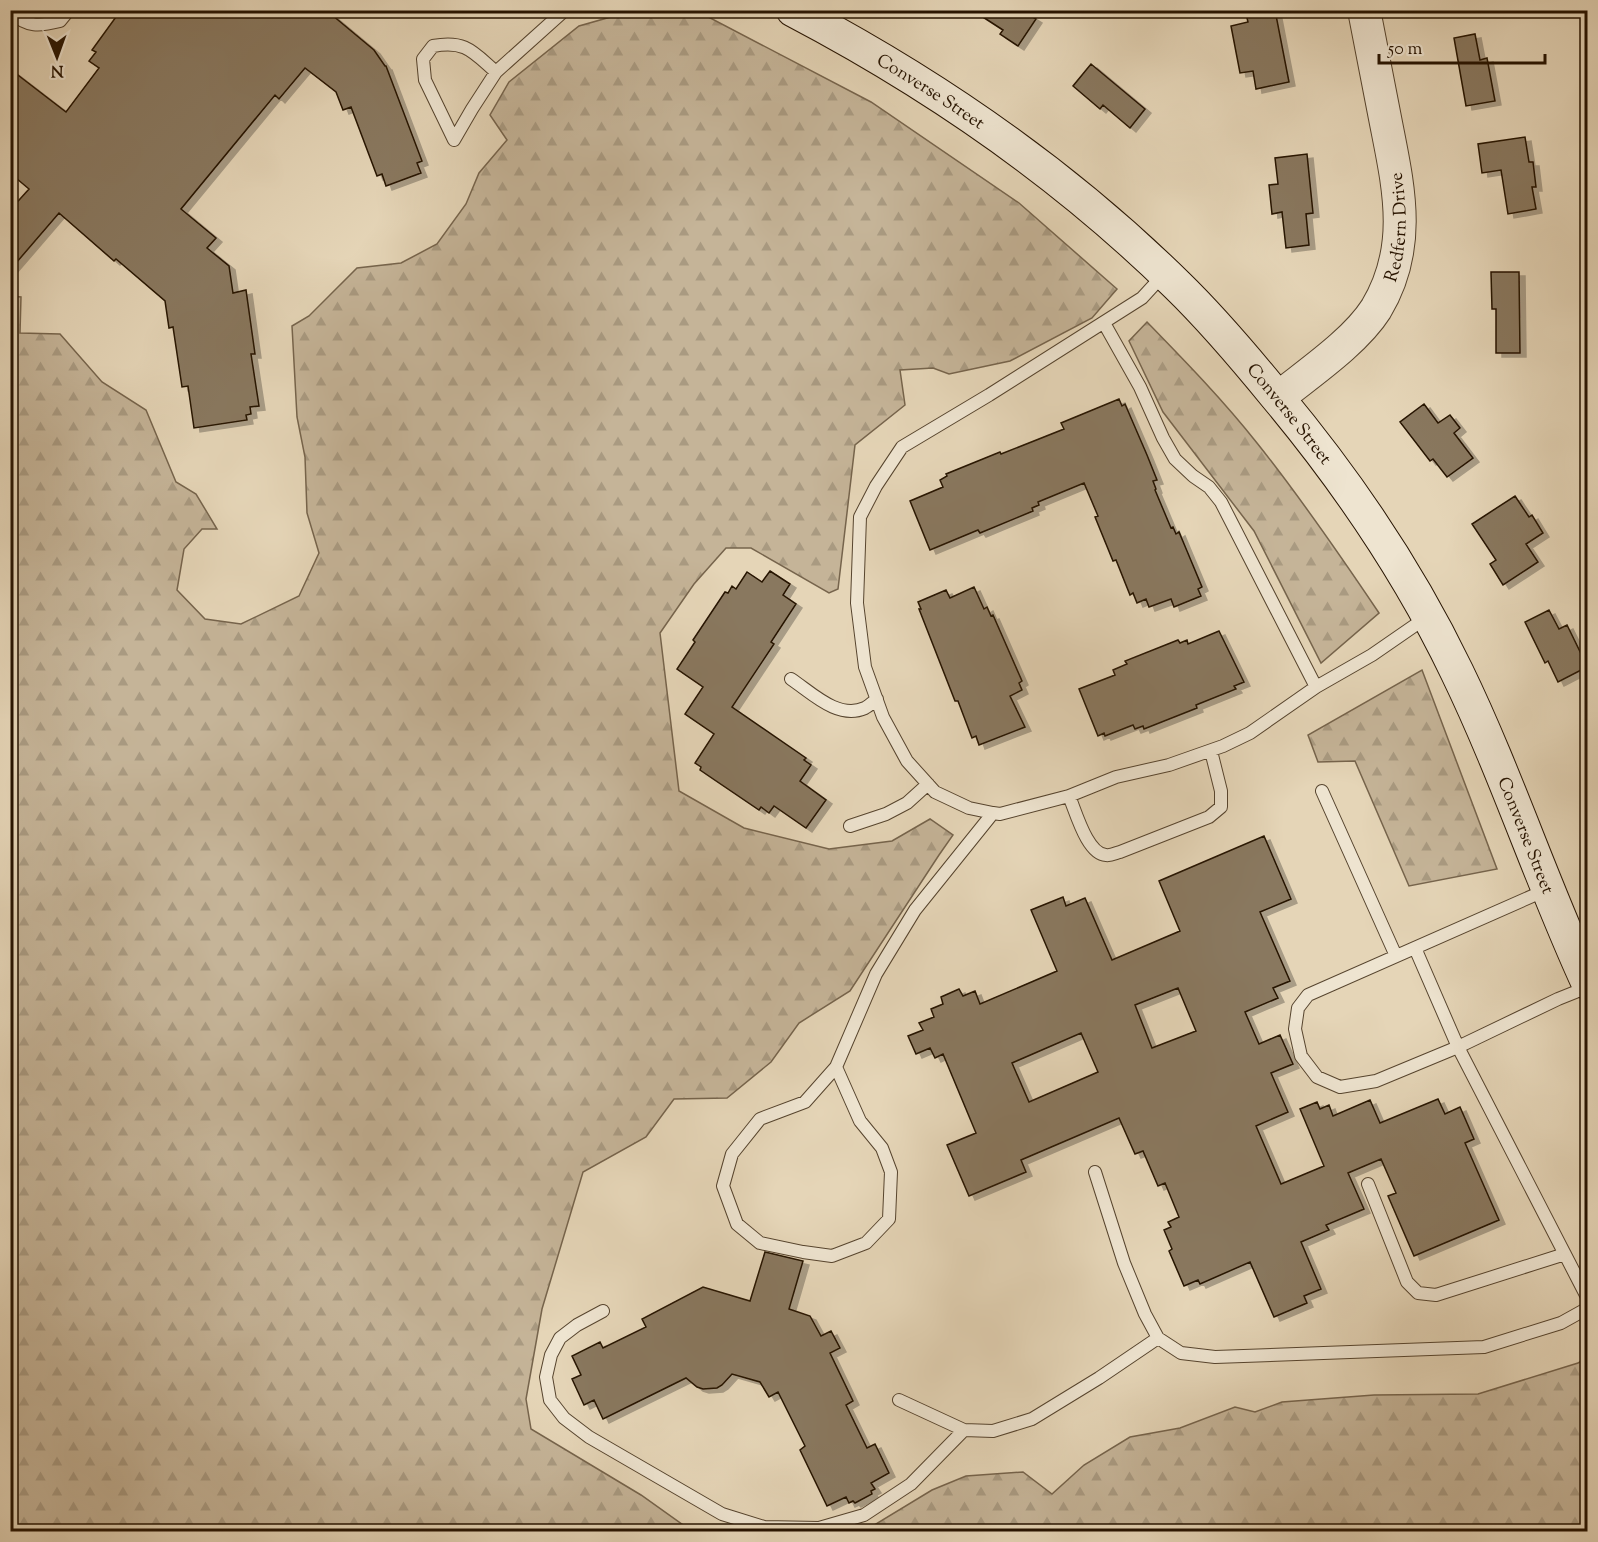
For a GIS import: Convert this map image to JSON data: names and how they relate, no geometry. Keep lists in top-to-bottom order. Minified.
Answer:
{"streets":{"main road":["Converse Street"],"street":["Redfern Drive"]},"crossings":[["Converse Street","Redfern Drive"]],"scale_bar":"50 m","north":"bottom"}
